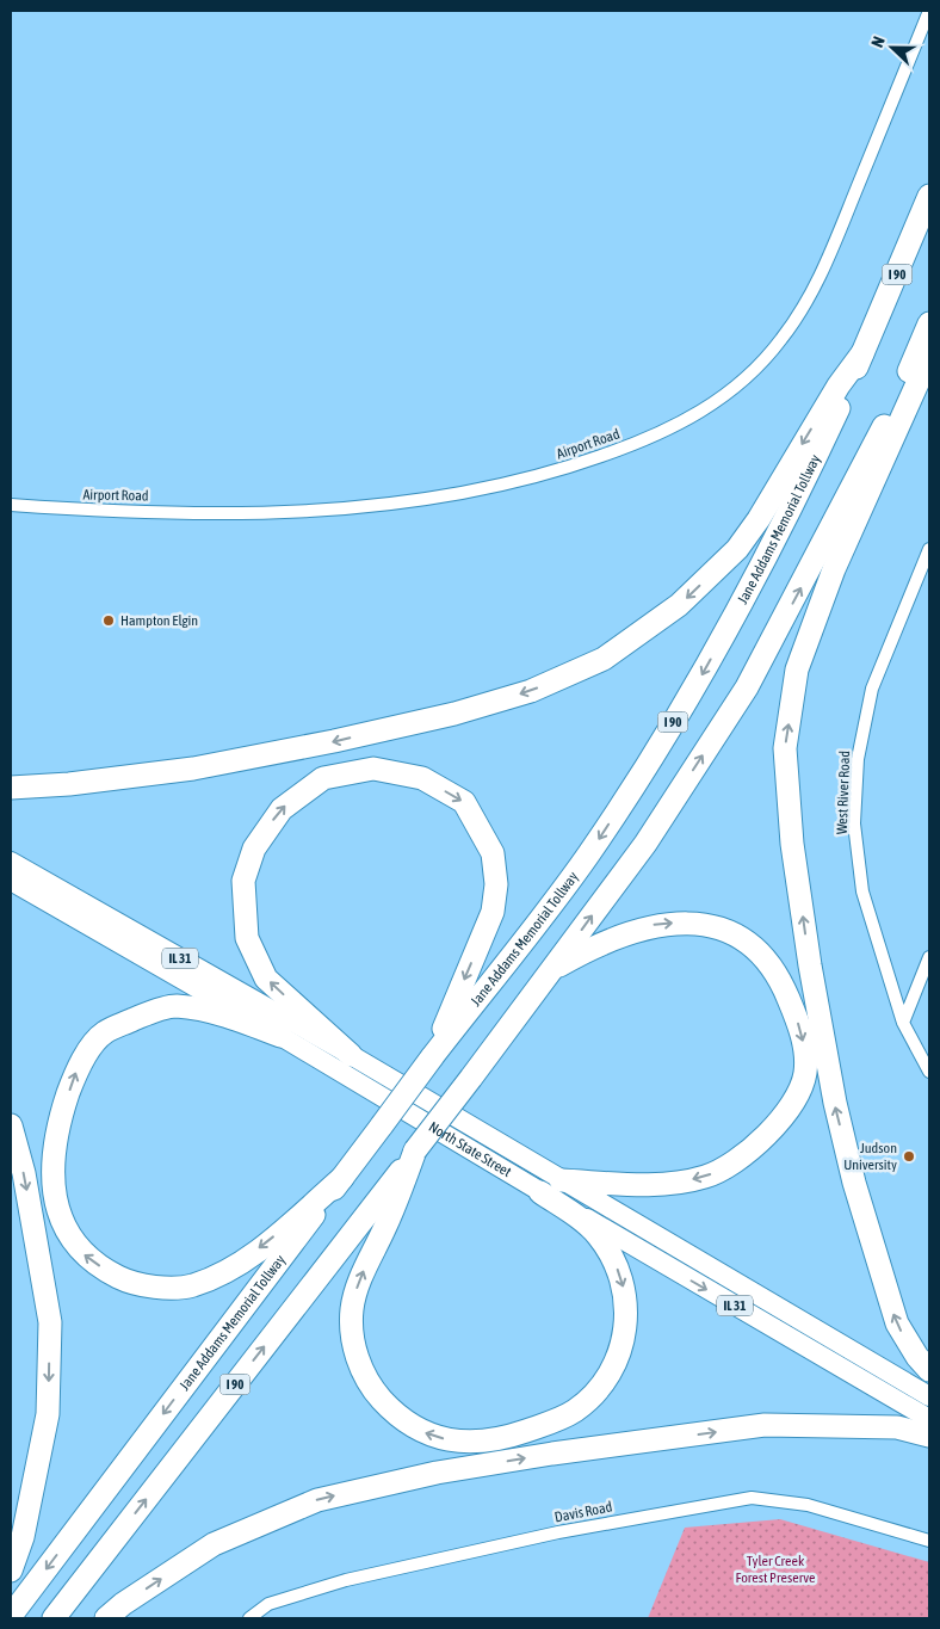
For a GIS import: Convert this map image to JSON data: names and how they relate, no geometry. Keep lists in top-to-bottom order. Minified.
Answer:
{"streets":{"highway":["I 90","Jane Addams Memorial Tollway"],"main road":["IL 31","North State Street"],"street":["Airport Road","West River Road","Davis Road"]},"parks":["Tyler Creek Forest Preserve"],"places":["Hampton Elgin","Judson University"],"north":"left"}
